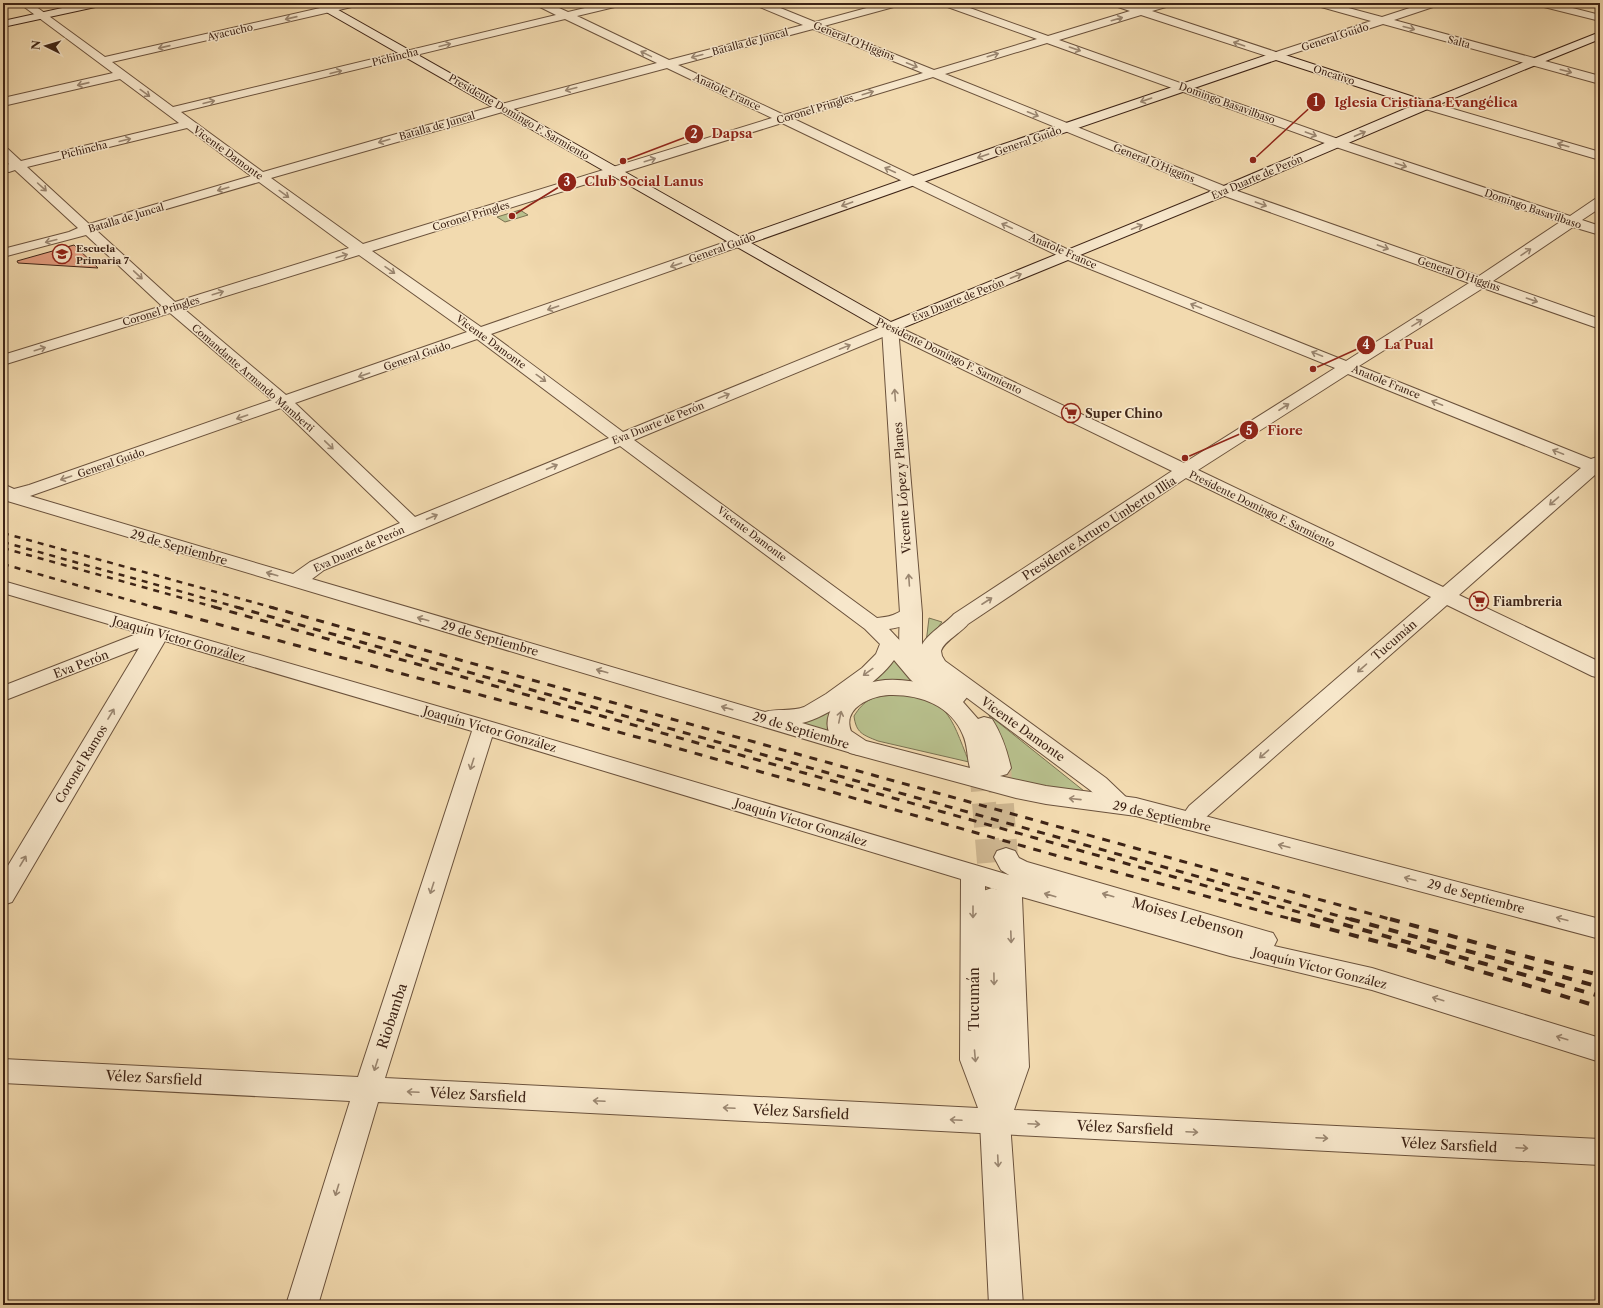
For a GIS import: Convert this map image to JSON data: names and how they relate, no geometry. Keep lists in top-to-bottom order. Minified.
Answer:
{"streets":{"main road":["General Guido","Oncativo","Presidente Domingo F. Sarmiento","Eva Duarte de Perón","Vicente López y Planes","29 de Septiembre","Tucumán"],"street":["Ayacucho","General O'Higgins","Batalla de Juncal","Salta","Pichincha","Anatole France","Domingo Basavilbaso","Coronel Pringles","Vicente Damonte","Comandante Armando Mamberti","Presidente Arturo Umberto Illia","Joaquín Víctor González","Eva Perón","Coronel Ramos","Moises Lebenson","Riobamba","Vélez Sarsfield"]},"crossings":[["Ayacucho","Presidente Domingo F. Sarmiento"],["Ayacucho","Vicente Damonte"],["General Guido","General O'Higgins"],["General Guido","Salta"],["General Guido","Oncativo"],["General Guido","Anatole France"],["General Guido","Domingo Basavilbaso"],["General Guido","Presidente Domingo F. Sarmiento"],["General Guido","Vicente Damonte"],["General Guido","Comandante Armando Mamberti"],["General Guido","29 de Septiembre"],["General O'Higgins","Batalla de Juncal"],["General O'Higgins","Coronel Pringles"],["General O'Higgins","Eva Duarte de Perón"],["General O'Higgins","Presidente Arturo Umberto Illia"],["Batalla de Juncal","Anatole France"],["Batalla de Juncal","Presidente Domingo F. Sarmiento"],["Batalla de Juncal","Vicente Damonte"],["Batalla de Juncal","Comandante Armando Mamberti"],["Salta","Eva Duarte de Perón"],["Pichincha","Anatole France"],["Pichincha","Presidente Domingo F. Sarmiento"],["Pichincha","Vicente Damonte"],["Pichincha","Comandante Armando Mamberti"],["Oncativo","Coronel Pringles"],["Oncativo","Eva Duarte de Perón"],["Anatole France","Coronel Pringles"],["Anatole France","Eva Duarte de Perón"],["Anatole France","Presidente Arturo Umberto Illia"],["Anatole France","Tucumán"],["Domingo Basavilbaso","Coronel Pringles"],["Domingo Basavilbaso","Eva Duarte de Perón"],["Domingo Basavilbaso","Presidente Arturo Umberto Illia"],["Coronel Pringles","Presidente Domingo F. Sarmiento"],["Coronel Pringles","Vicente Damonte"],["Coronel Pringles","Comandante Armando Mamberti"],["Presidente Domingo F. Sarmiento","Eva Duarte de Perón"],["Presidente Domingo F. Sarmiento","Vicente López y Planes"],["Presidente Domingo F. Sarmiento","Presidente Arturo Umberto Illia"],["Presidente Domingo F. Sarmiento","Tucumán"],["Vicente Damonte","Eva Duarte de Perón"],["Vicente Damonte","Vicente López y Planes"],["Vicente Damonte","Presidente Arturo Umberto Illia"],["Vicente Damonte","29 de Septiembre"],["Eva Duarte de Perón","Comandante Armando Mamberti"],["Eva Duarte de Perón","Vicente López y Planes"],["Eva Duarte de Perón","29 de Septiembre"],["Vicente López y Planes","Presidente Arturo Umberto Illia"],["Presidente Arturo Umberto Illia","29 de Septiembre"],["29 de Septiembre","Tucumán"],["Joaquín Víctor González","Tucumán"],["Joaquín Víctor González","Eva Perón"],["Joaquín Víctor González","Coronel Ramos"],["Joaquín Víctor González","Moises Lebenson"],["Joaquín Víctor González","Riobamba"],["Tucumán","Vélez Sarsfield"],["Eva Perón","Coronel Ramos"],["Riobamba","Vélez Sarsfield"]],"one_way":["Ayacucho","General Guido","General O'Higgins","Batalla de Juncal","Salta","Pichincha","Oncativo","Anatole France","Domingo Basavilbaso","Coronel Pringles","Vicente Damonte","Eva Duarte de Perón","Comandante Armando Mamberti","Vicente López y Planes","29 de Septiembre","Joaquín Víctor González","Tucumán","Coronel Ramos","Moises Lebenson","Riobamba"],"places":{"other":["Iglesia Cristiana Evangélica","Dapsa","Club Social Lanus","La Pual","Fiore"],"school or university":["Escuela Primaria 7"],"supermarket":["Super Chino","Fiambreria"]},"north":"left"}
